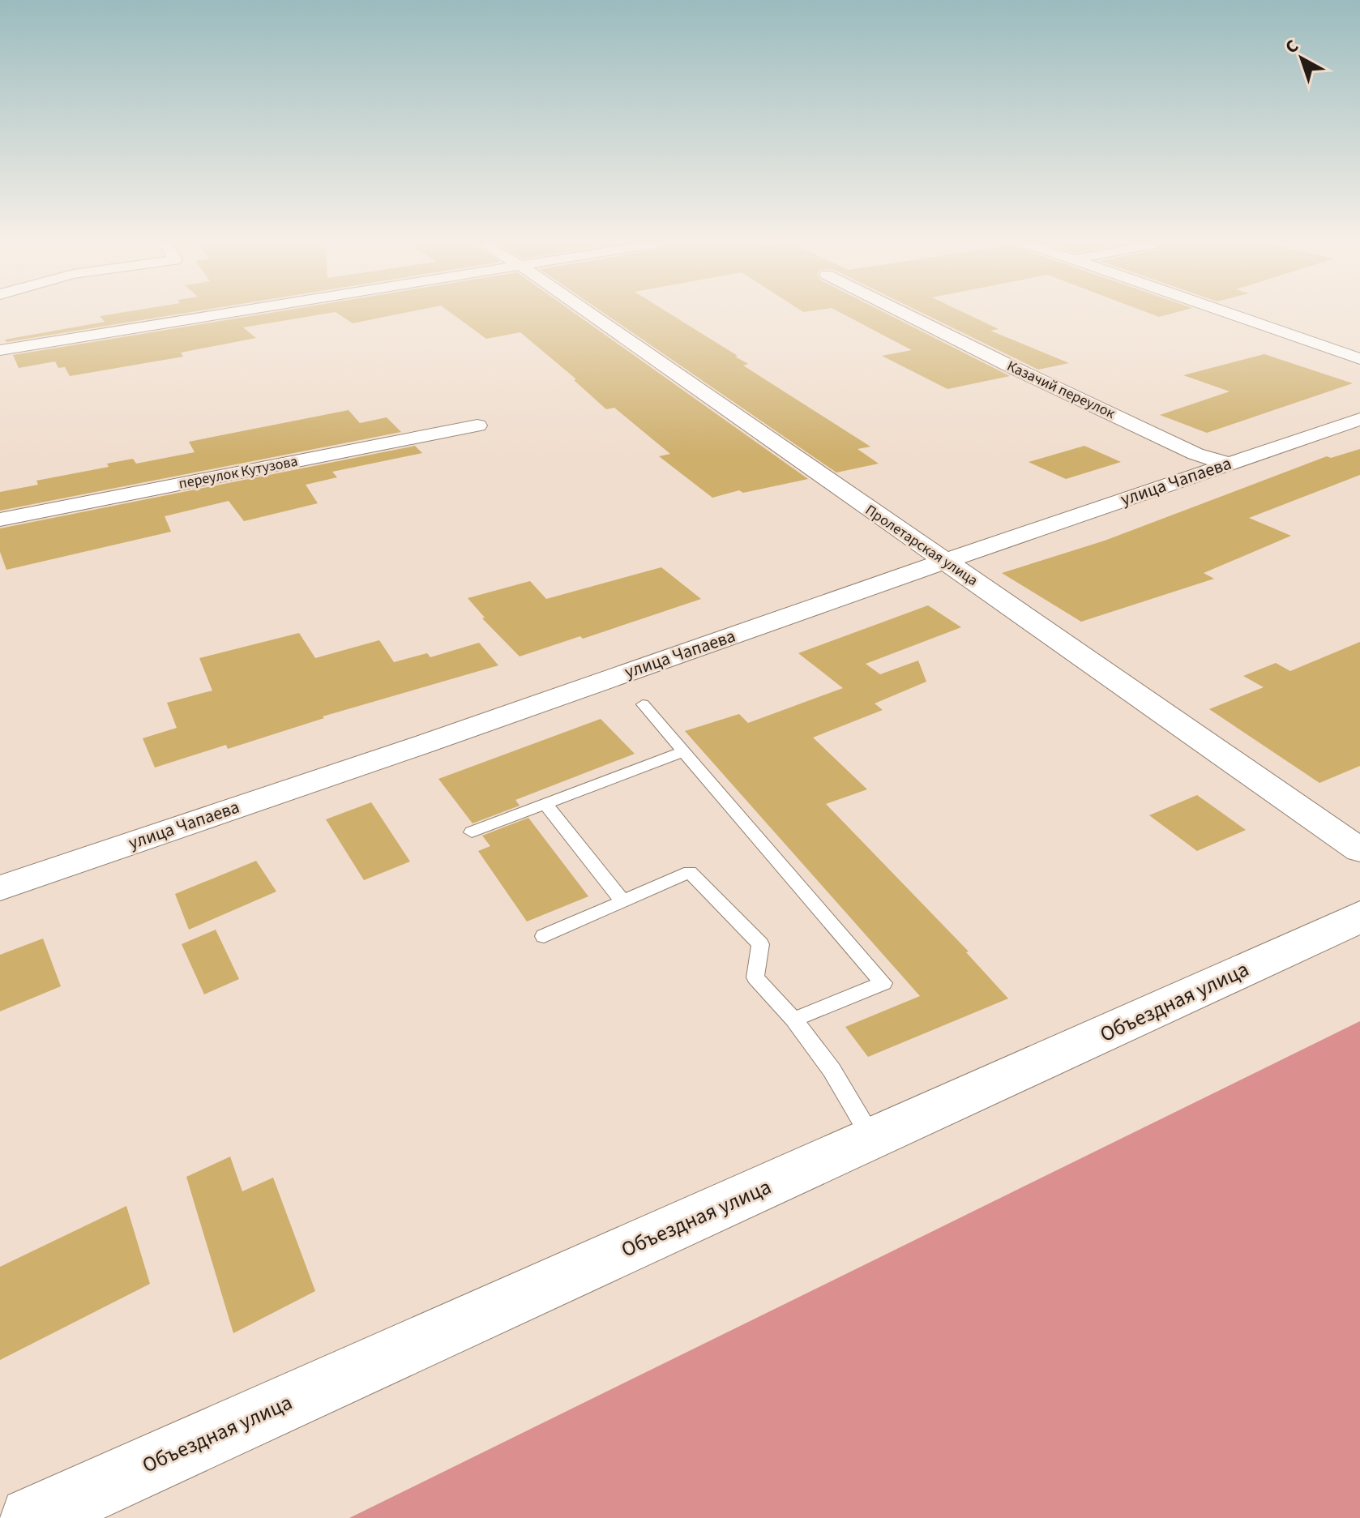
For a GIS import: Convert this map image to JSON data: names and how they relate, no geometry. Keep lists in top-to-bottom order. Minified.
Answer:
{"streets":{"street":["Казачий переулок","переулок Кутузова","улица Чапаева","Пролетарская улица","Объездная улица"]},"crossings":[["Казачий переулок","улица Чапаева"],["улица Чапаева","Пролетарская улица"]],"north":"top left"}
